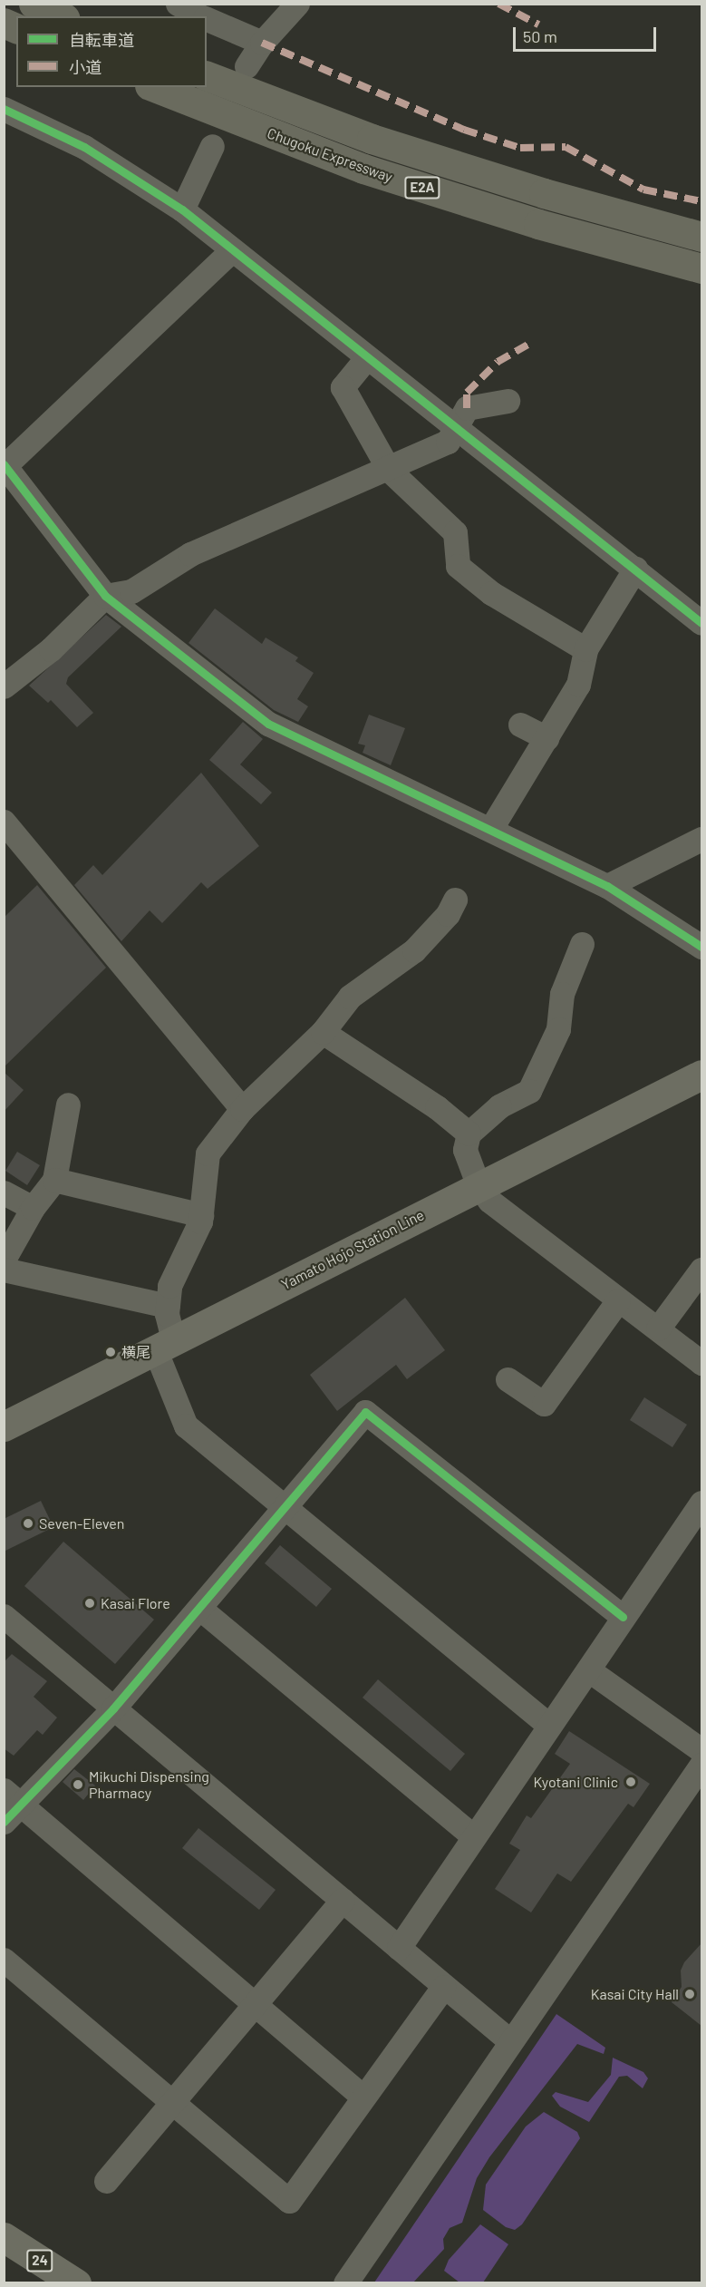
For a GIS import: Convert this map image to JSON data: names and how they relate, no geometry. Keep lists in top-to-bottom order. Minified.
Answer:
{"streets":{"highway":["Chugoku Expressway","E2A"],"main road":["Yamato Hojo Station Line","24"]},"places":["横尾","Seven-Eleven","Kasai Flore","Kyotani Clinic","Mikuchi Dispensing Pharmacy","Kasai City Hall"],"legend":["自転車道","小道"],"scale_bar":"50 m"}
